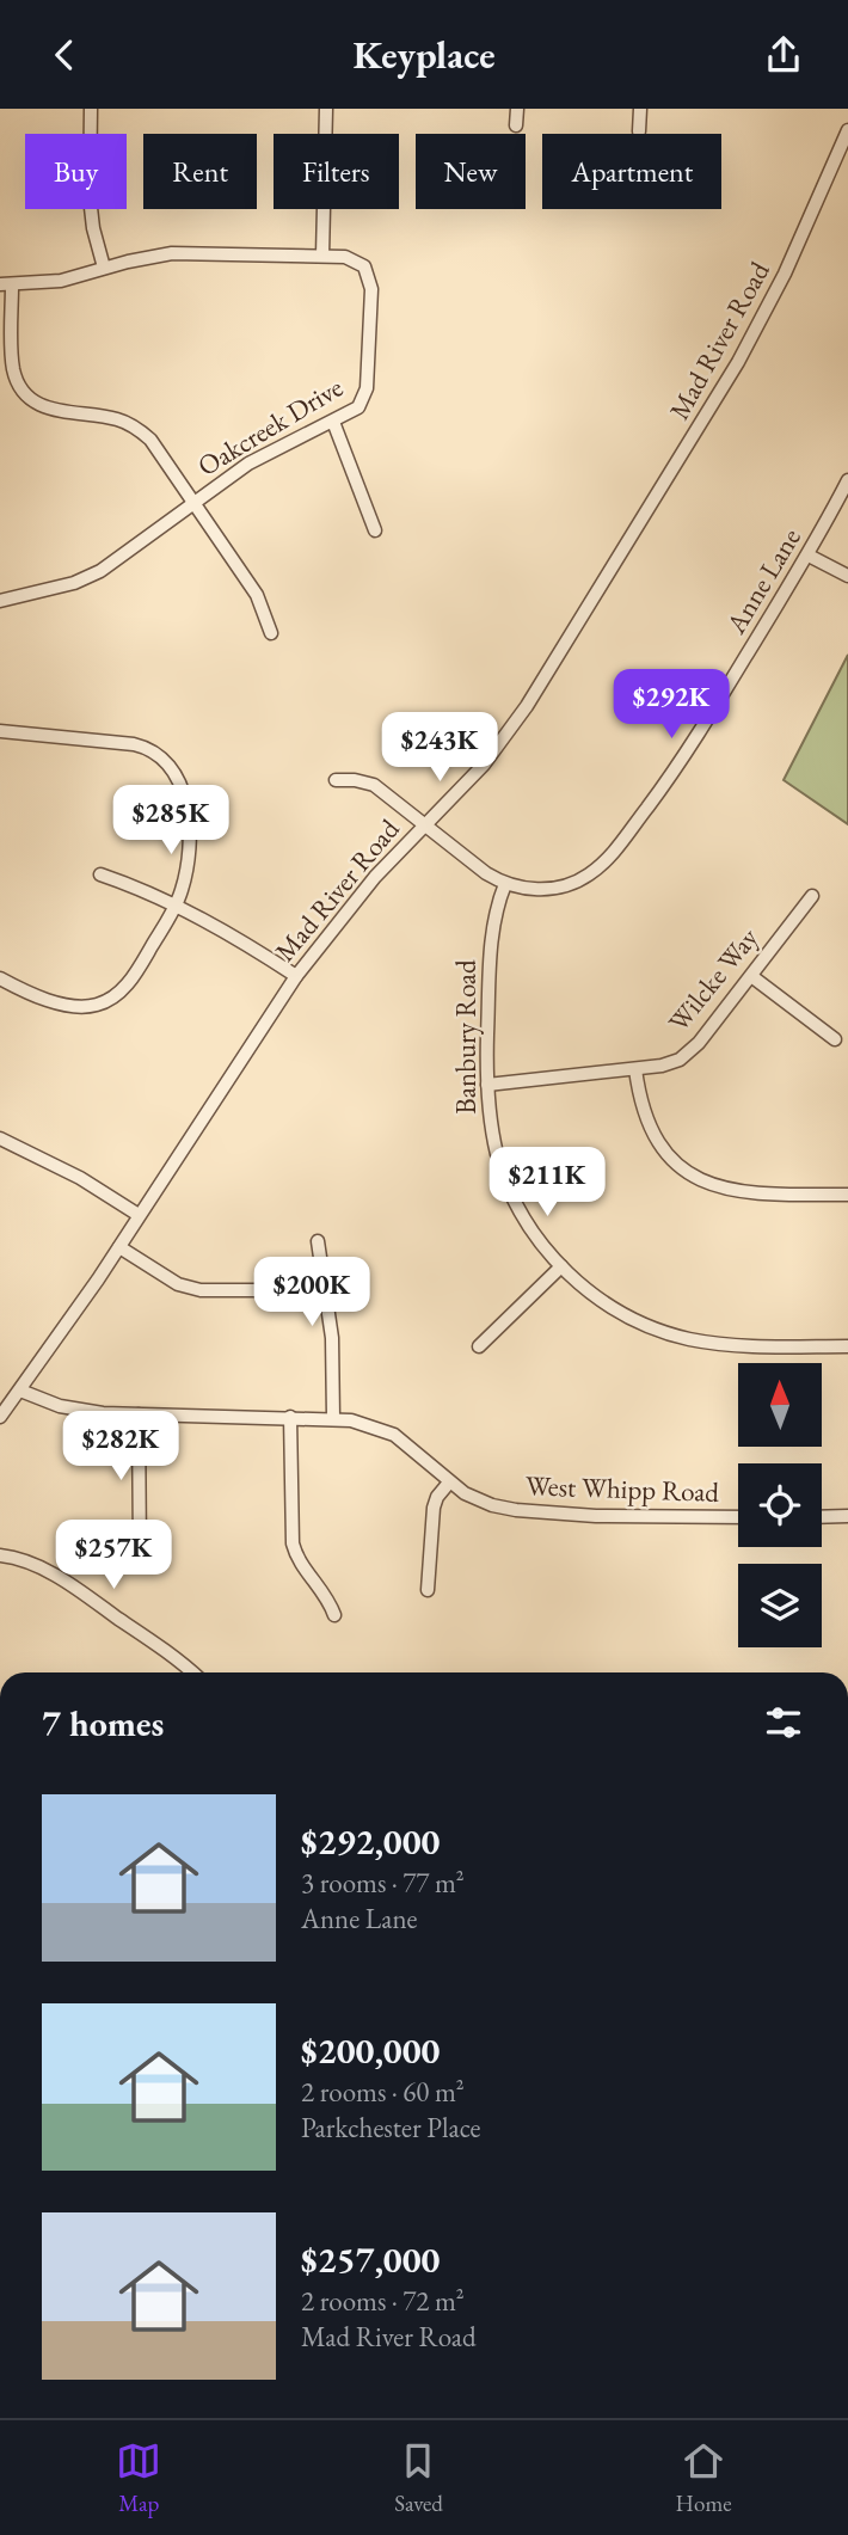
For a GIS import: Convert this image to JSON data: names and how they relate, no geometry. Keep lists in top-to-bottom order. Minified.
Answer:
{"streets":{"street":["Mad River Road","Oakcreek Drive","Anne Lane","Wilcke Way","Banbury Road","West Whipp Road"]},"crossings":[["Mad River Road","Anne Lane"],["Mad River Road","West Whipp Road"],["Anne Lane","Banbury Road"],["Wilcke Way","Banbury Road"]],"north":"top","page":{"header":"Keyplace","chip":["Buy","Rent","Filters","New","Apartment"],"price":["$292K","$243K","$285K","$211K","$200K","$282K","$257K"],"heading":"7 homes","list":[{"name":"$292,000","note":"3 rooms · 77 m² · Anne Lane"},{"name":"$200,000","note":"2 rooms · 60 m² · Parkchester Place"},{"name":"$257,000","note":"2 rooms · 72 m² · Mad River Road"}],"tabs":["Map","Saved","Home"]}}
